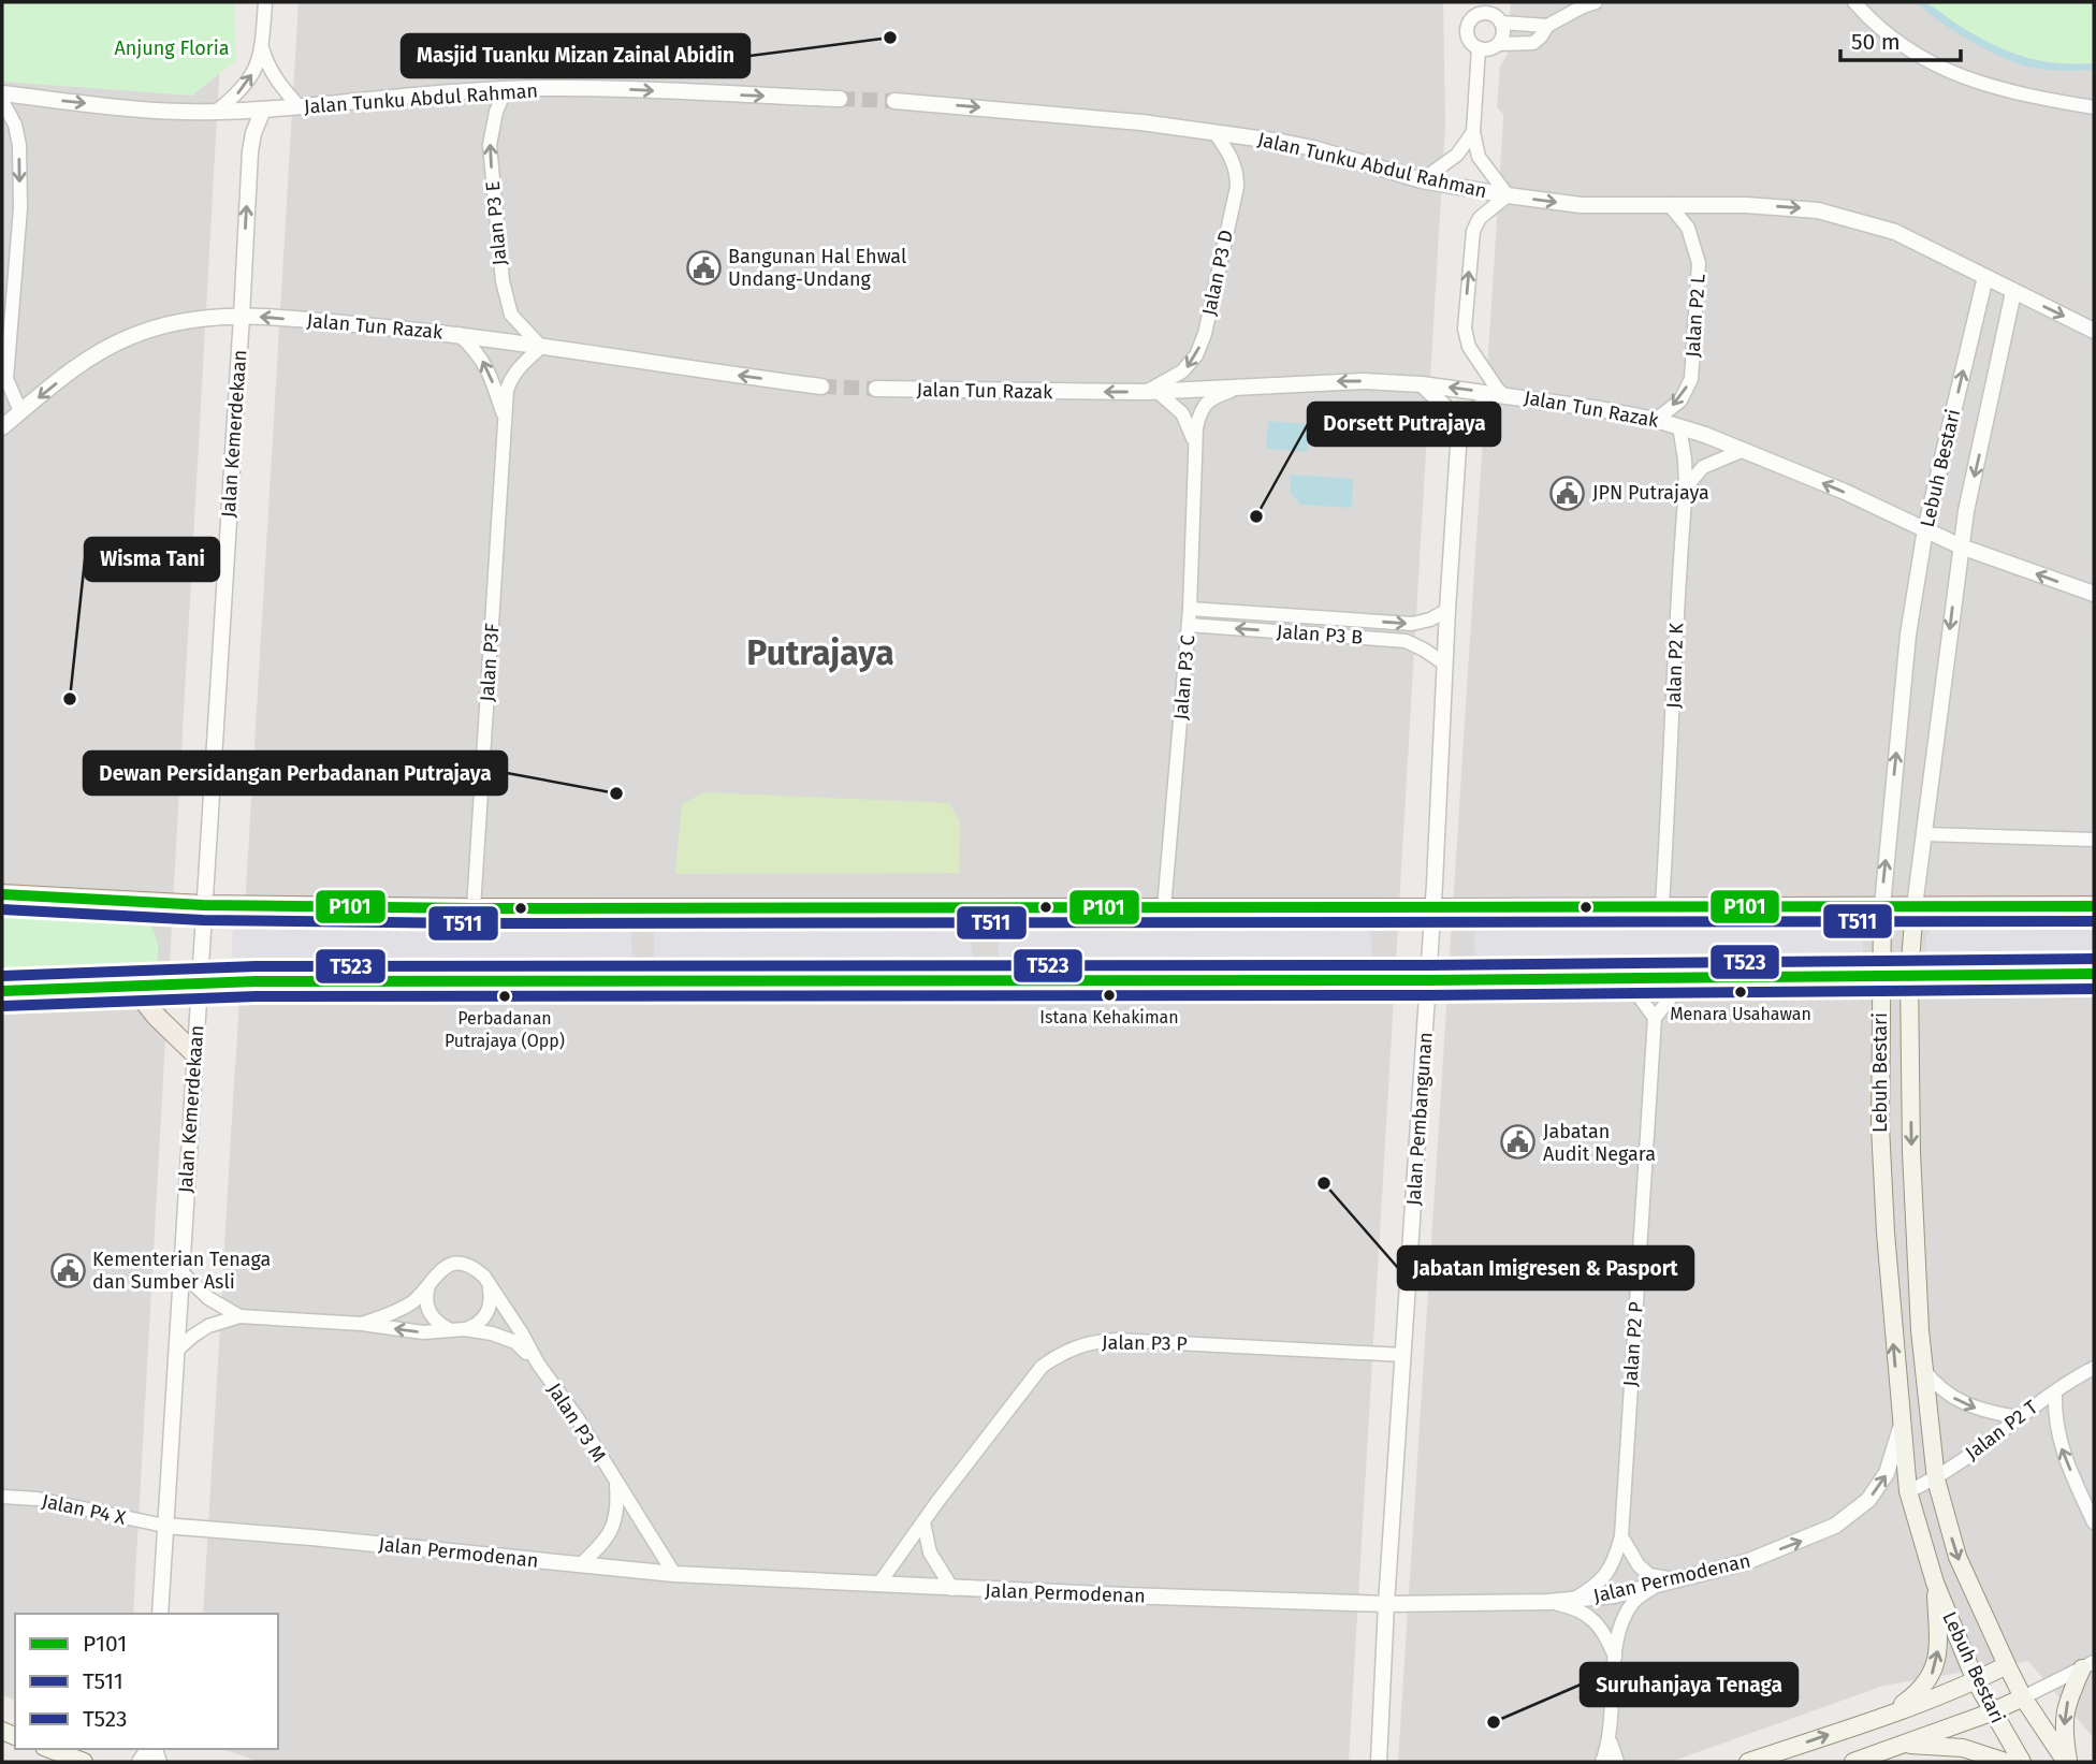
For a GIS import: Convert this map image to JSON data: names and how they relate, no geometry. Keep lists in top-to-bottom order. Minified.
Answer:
{"streets":{"main road":["Lebuh Bestari"],"street":["Jalan Tunku Abdul Rahman","Jalan P3 E","Jalan P3 D","Jalan P2 L","Jalan Tun Razak","Jalan Kemerdekaan","Jalan P3 B","Jalan P3F","Jalan P2 K","Jalan P3 C","Jalan Pembangunan","Jalan P3 P","Jalan P2 P","Jalan P3 M","Jalan P2 T","Jalan P4 X","Jalan Permodenan"]},"crossings":[["Jalan Tunku Abdul Rahman","Jalan P3 E"],["Jalan Tunku Abdul Rahman","Jalan P3 D"],["Jalan Tunku Abdul Rahman","Jalan P2 L"],["Jalan Tunku Abdul Rahman","Jalan Tun Razak"],["Jalan Tunku Abdul Rahman","Jalan Kemerdekaan"],["Jalan Tunku Abdul Rahman","Lebuh Bestari"],["Jalan P3 E","Jalan Tun Razak"],["Jalan P3 E","Jalan P3F"],["Jalan P3 D","Jalan Tun Razak"],["Jalan P3 D","Jalan P3 C"],["Jalan P2 L","Jalan Tun Razak"],["Jalan Tun Razak","Jalan Kemerdekaan"],["Jalan Tun Razak","Lebuh Bestari"],["Jalan Tun Razak","Jalan P3F"],["Jalan Tun Razak","Jalan P2 K"],["Jalan Tun Razak","Jalan P3 C"],["Jalan Kemerdekaan","Jalan P3 M"],["Jalan Kemerdekaan","Jalan P4 X"],["Jalan Kemerdekaan","Jalan Permodenan"],["Lebuh Bestari","Jalan P2 T"],["Lebuh Bestari","Jalan Permodenan"],["Jalan P3 B","Jalan P3 C"],["Jalan P3 B","Jalan Pembangunan"],["Jalan Pembangunan","Jalan P3 P"],["Jalan Pembangunan","Jalan Permodenan"],["Jalan P3 P","Jalan Permodenan"],["Jalan P2 P","Jalan Permodenan"],["Jalan P3 M","Jalan Permodenan"],["Jalan P4 X","Jalan Permodenan"]],"one_way":["Jalan Tunku Abdul Rahman","Jalan P3 E","Jalan P3 D","Jalan P2 L","Jalan Tun Razak"],"districts":["Putrajaya"],"parks":["Anjung Floria"],"places":{"other":["Masjid Tuanku Mizan Zainal Abidin","Dorsett Putrajaya","Wisma Tani","Dewan Persidangan Perbadanan Putrajaya","Menara Usahawan","Istana Kehakiman","Perbadanan Putrajaya (Opp)","Jabatan Imigresen & Pasport","Suruhanjaya Tenaga"],"public building":["Bangunan Hal Ehwal Undang-Undang","JPN Putrajaya","Jabatan Audit Negara","Kementerian Tenaga dan Sumber Asli"]},"lines":["transit line P101","transit line T511","transit line T523"],"legend":["P101","T511","T523"],"scale_bar":"50 m"}
